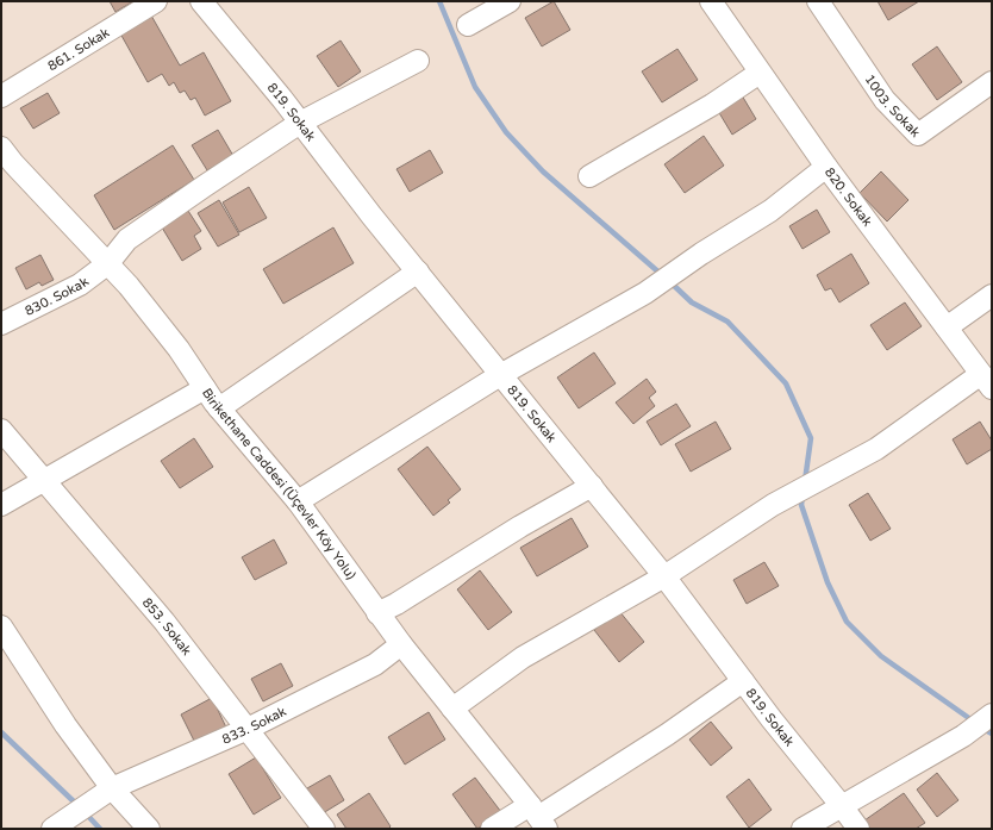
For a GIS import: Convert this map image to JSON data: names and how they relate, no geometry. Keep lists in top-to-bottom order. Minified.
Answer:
{"streets":{"street":["861. Sokak","1003. Sokak","819. Sokak","820. Sokak","830. Sokak","Birikethane Caddesi (Üçevler Köy Yolu)","853. Sokak","833. Sokak"]},"crossings":[["819. Sokak","830. Sokak"],["830. Sokak","Birikethane Caddesi (Üçevler Köy Yolu)"],["Birikethane Caddesi (Üçevler Köy Yolu)","833. Sokak"],["853. Sokak","833. Sokak"]]}
